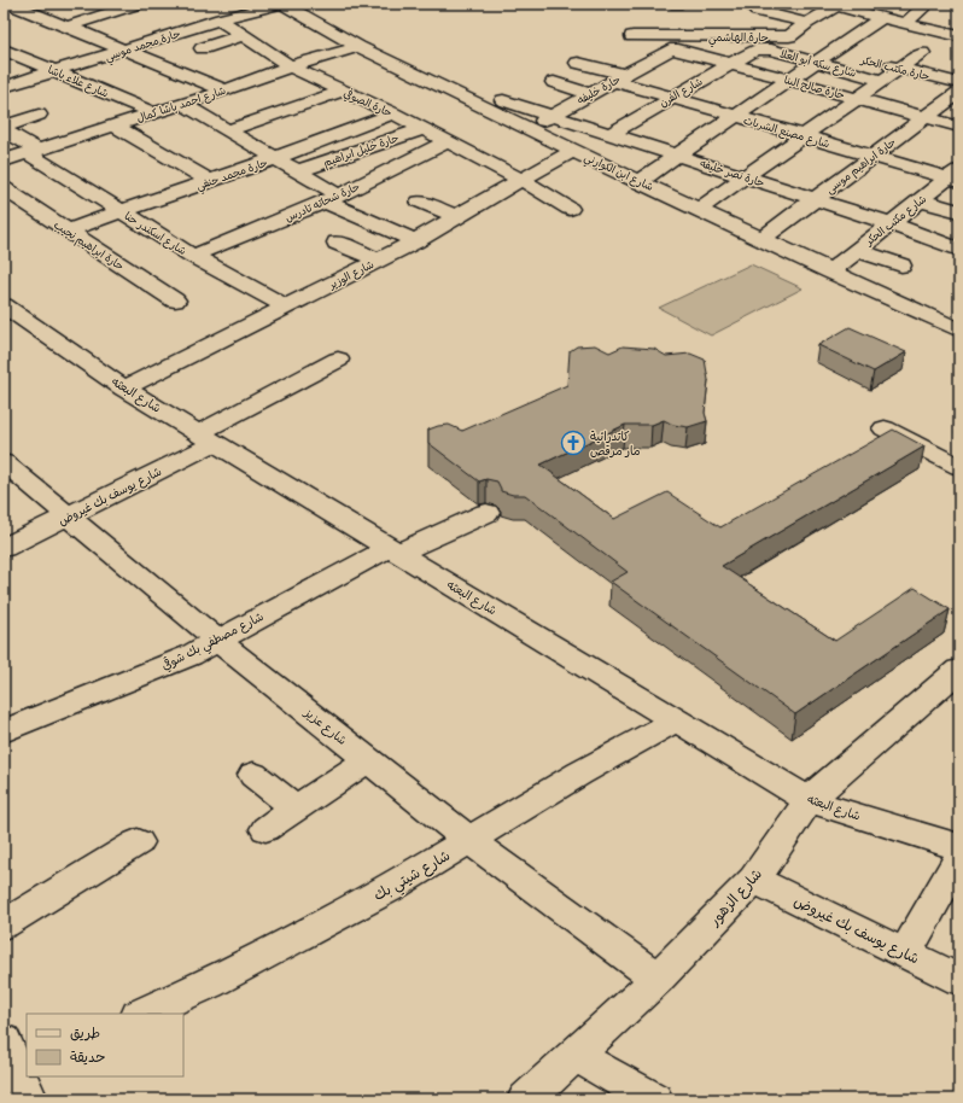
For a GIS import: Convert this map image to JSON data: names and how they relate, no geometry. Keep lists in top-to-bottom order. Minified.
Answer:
{"streets":{"street":["حارة الهاشمي","حارة محمد موسي","شارع سكه أبو العلا","حارة مكتب الحكر","شارع علاء باشا","حارة صالح البنا","حارة خليفه","شارع الفرن","حارة الصوفي","شارع احمد باشا كمال","شارع مصنع الشربات","حارة خليل ابراهيم","حارة ابراهيم موسى","شارع ابن الكوارني","حارة نصر خليفه","حارة محمد حنفي","حارة شحاته تادرس","شارع مكتب الحكر","شارع اسكندر حنا","حارة ابراهيم نجيب","شارع الوزير","شارع البعثه","شارع يوسف بك غيروض","شارع مصطفي بك شوقي","شارع عزيز","شارع شيتي بك","شارع الزهور"]},"crossings":[["حارة الهاشمي","حارة صالح البنا"],["حارة محمد موسي","شارع علاء باشا"],["حارة محمد موسي","حارة الصوفي"],["حارة محمد موسي","شارع ابن الكوارني"],["شارع سكه أبو العلا","شارع الفرن"],["حارة مكتب الحكر","حارة ابراهيم موسى"],["شارع علاء باشا","شارع احمد باشا كمال"],["حارة صالح البنا","حارة خليفه"],["حارة صالح البنا","شارع الفرن"],["حارة صالح البنا","حارة ابراهيم موسى"],["حارة خليفه","شارع مصنع الشربات"],["حارة خليفه","شارع ابن الكوارني"],["حارة خليفه","حارة نصر خليفه"],["شارع الفرن","شارع مصنع الشربات"],["شارع الفرن","حارة نصر خليفه"],["حارة الصوفي","شارع احمد باشا كمال"],["حارة الصوفي","حارة خليل ابراهيم"],["حارة الصوفي","حارة محمد حنفي"],["حارة الصوفي","حارة شحاته تادرس"],["حارة الصوفي","شارع الوزير"],["شارع احمد باشا كمال","شارع ابن الكوارني"],["شارع احمد باشا كمال","شارع اسكندر حنا"],["شارع مصنع الشربات","حارة ابراهيم موسى"],["شارع مصنع الشربات","شارع مكتب الحكر"],["حارة ابراهيم موسى","شارع ابن الكوارني"],["حارة ابراهيم موسى","حارة نصر خليفه"],["شارع ابن الكوارني","شارع مكتب الحكر"],["شارع ابن الكوارني","شارع الوزير"],["حارة نصر خليفه","شارع مكتب الحكر"],["حارة محمد حنفي","شارع اسكندر حنا"],["حارة محمد حنفي","حارة ابراهيم نجيب"],["حارة شحاته تادرس","شارع اسكندر حنا"],["شارع اسكندر حنا","شارع الوزير"],["شارع الوزير","شارع البعثه"],["شارع البعثه","شارع يوسف بك غيروض"],["شارع البعثه","شارع مصطفي بك شوقي"],["شارع البعثه","شارع شيتي بك"],["شارع البعثه","شارع الزهور"],["شارع يوسف بك غيروض","شارع عزيز"],["شارع يوسف بك غيروض","شارع الزهور"],["شارع مصطفي بك شوقي","شارع عزيز"],["شارع عزيز","شارع شيتي بك"],["شارع عزيز","شارع الزهور"]],"places":{"church":["كاتدرائية مار مرقص"]},"legend":["طريق","حديقة"]}
